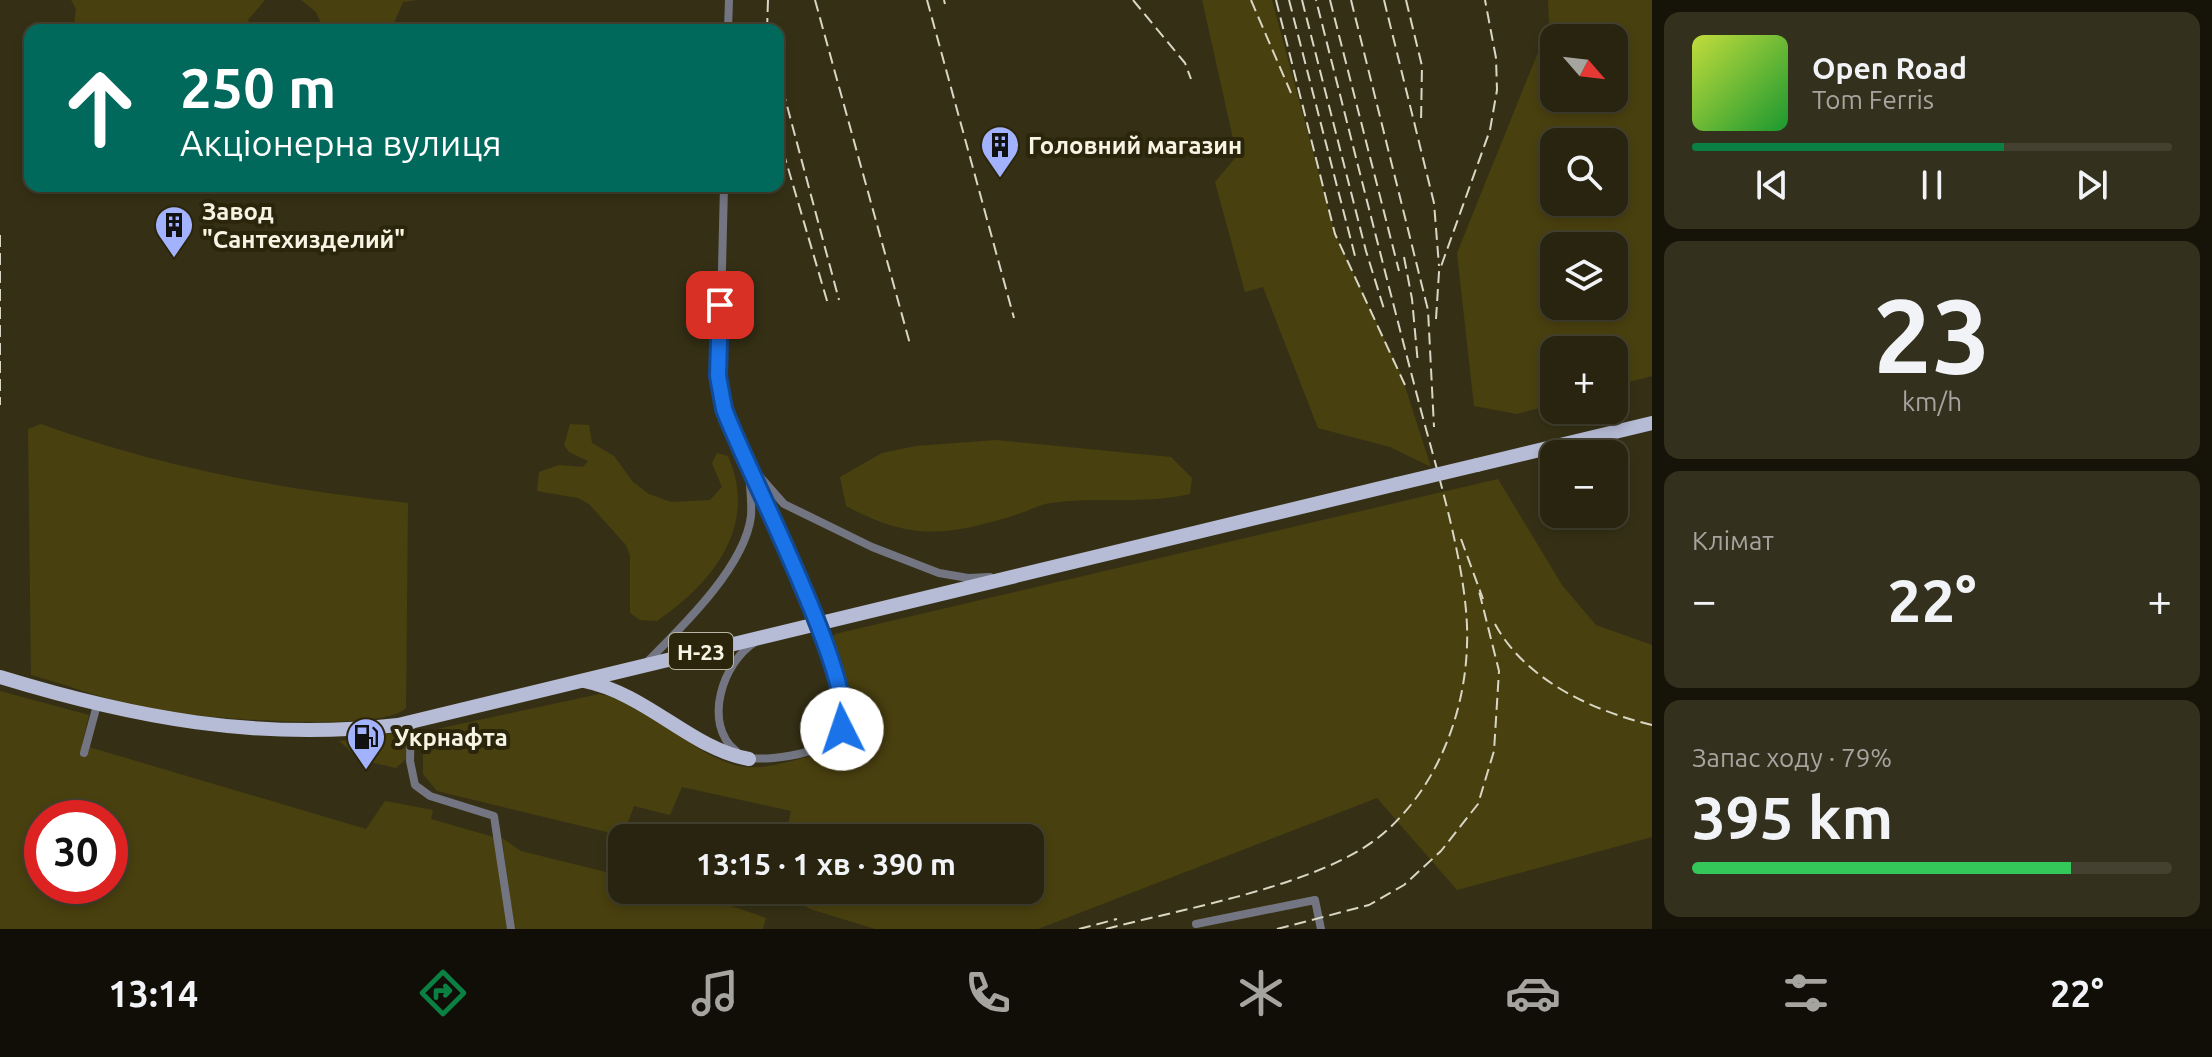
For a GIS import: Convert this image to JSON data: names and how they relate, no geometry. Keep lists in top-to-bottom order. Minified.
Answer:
{"streets":{"main road":["Н-23"]},"places":{"building":["Головний магазин","Завод \"Сантехизделий\""],"fuel station":["Укрнафта"]},"north":"bottom right","page":{"map_buttons":["+","−"],"turn":["250 m","Акціонерна вулиця"],"song":["Open Road","Tom Ferris"],"tile":[["23","km/h"],"Клімат",["Запас ходу · 79%","395 km"]],"heat":["−","22°","+"],"limit":"30","trip":"13:15 · 1 хв · 390 m","tabs":["13:14","22°"]}}
